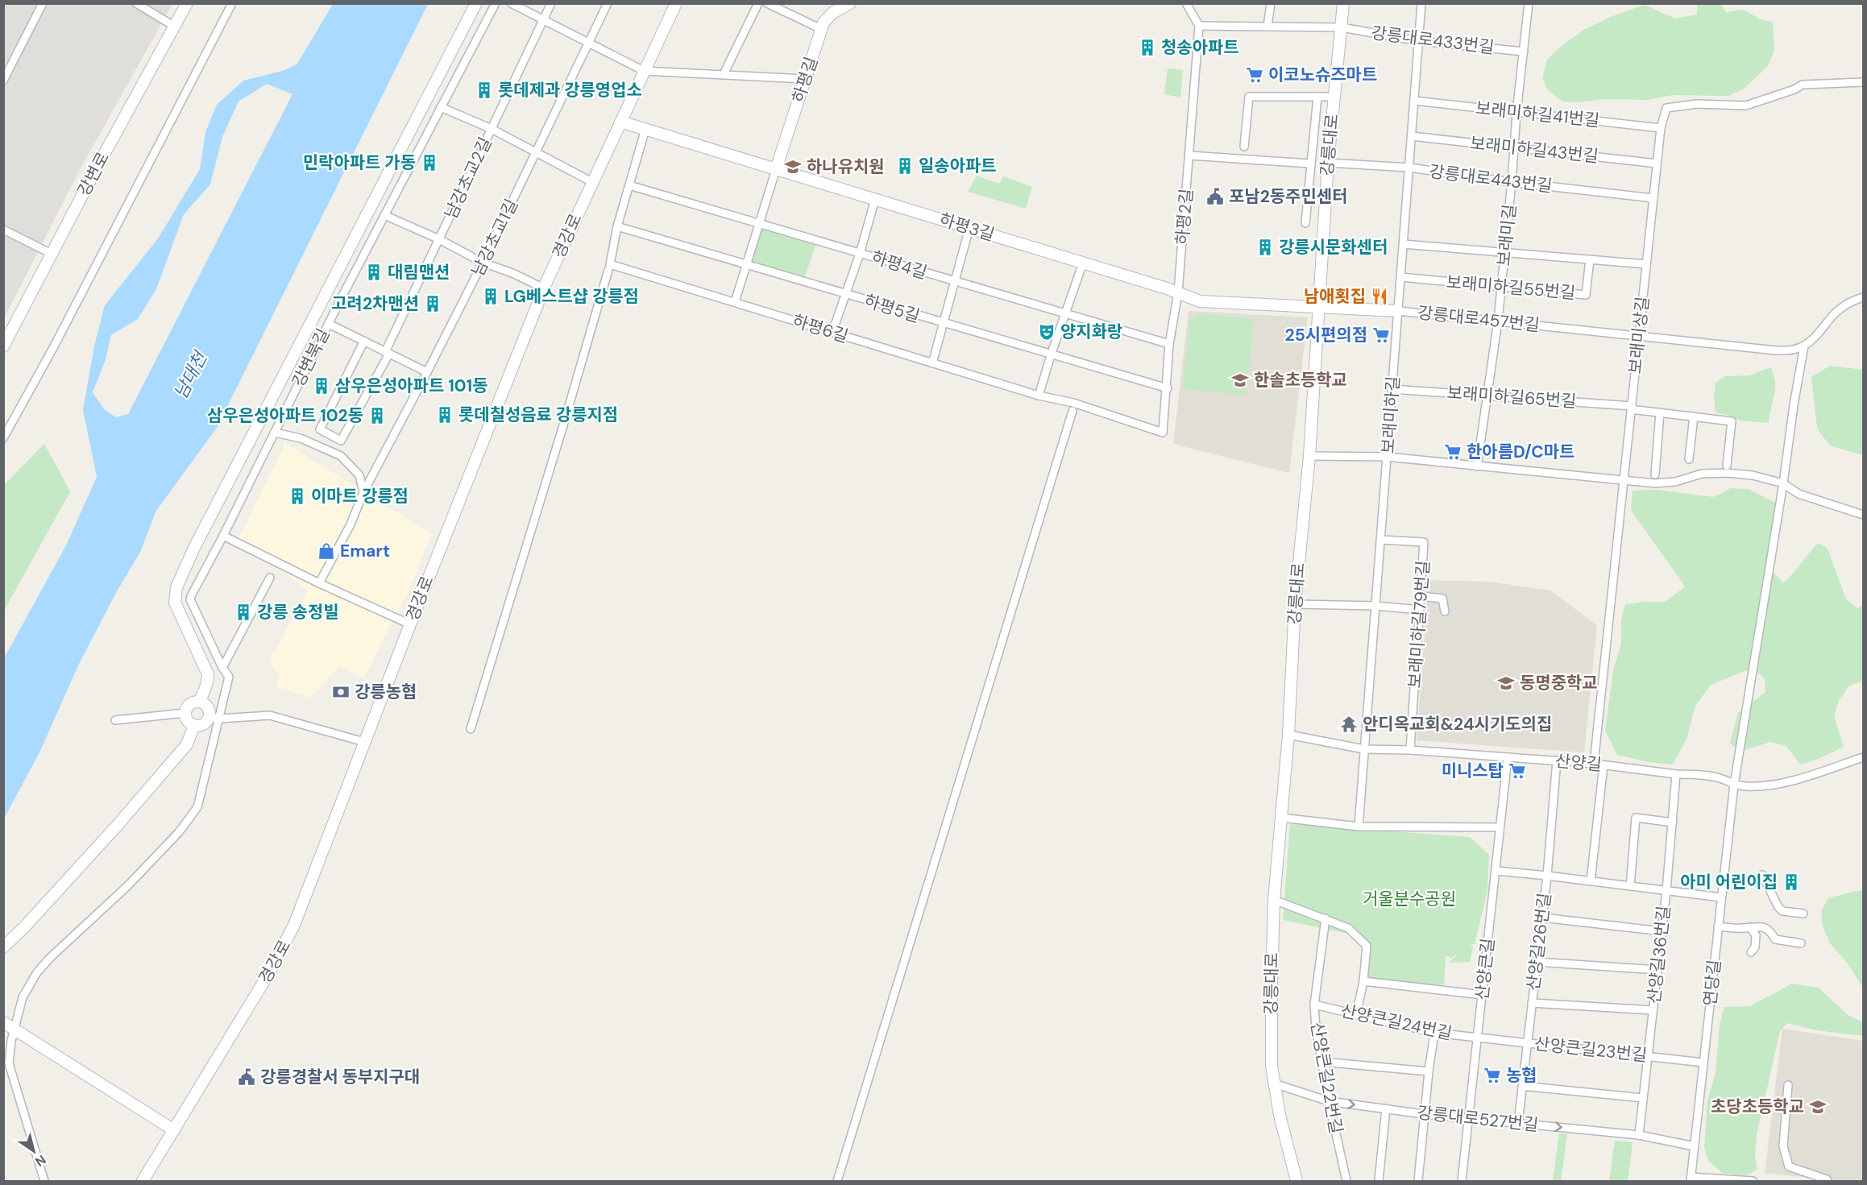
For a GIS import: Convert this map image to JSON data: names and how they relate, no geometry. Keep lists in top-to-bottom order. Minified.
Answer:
{"streets":{"street":["강릉대로433번길","하평길","보래미하길41번길","강릉대로","보래미하길43번길","강변로","남강초교2길","강릉대로443번길","하평2길","하평3길","보래미길","경강로","남강초교1길","하평4길","보래미하길55번길","하평5길","강릉대로457번길","하평6길","보래미상길","강변북길","보래미하길65번길","보래미하길","보래미하길79번길","산양길","산양길26번길","산양길36번길","산양큰길","연당길","산양큰길24번길","산양큰길23번길","산양큰길22번길","강릉대로527번길"]},"crossings":[["강릉대로433번길","강릉대로"],["강릉대로433번길","하평2길"],["강릉대로433번길","보래미길"],["강릉대로433번길","보래미하길"],["하평길","하평3길"],["보래미하길41번길","보래미길"],["보래미하길41번길","보래미상길"],["보래미하길41번길","보래미하길"],["강릉대로","강릉대로443번길"],["강릉대로","하평3길"],["강릉대로","강릉대로457번길"],["강릉대로","산양길"],["강릉대로","강릉대로527번길"],["보래미하길43번길","보래미길"],["보래미하길43번길","보래미상길"],["보래미하길43번길","보래미하길"],["강릉대로443번길","보래미길"],["강릉대로443번길","보래미상길"],["강릉대로443번길","보래미하길"],["하평2길","하평3길"],["하평2길","하평4길"],["하평2길","하평5길"],["하평2길","하평6길"],["하평3길","경강로"],["하평3길","강릉대로457번길"],["하평3길","하평6길"],["보래미길","보래미하길55번길"],["보래미길","강릉대로457번길"],["보래미길","보래미하길65번길"],["하평4길","하평6길"],["보래미하길55번길","보래미하길"],["하평5길","하평6길"],["강릉대로457번길","보래미상길"],["강릉대로457번길","보래미하길"],["강릉대로457번길","연당길"],["보래미상길","보래미하길65번길"],["보래미상길","산양길"],["보래미하길65번길","보래미하길"],["보래미하길","보래미하길79번길"],["보래미하길","산양길"],["보래미하길79번길","산양길"],["산양길","산양길26번길"],["산양길","산양길36번길"],["산양길","산양큰길"],["산양길","연당길"],["산양길26번길","산양큰길23번길"],["산양길26번길","강릉대로527번길"],["산양길36번길","산양큰길23번길"],["산양길36번길","강릉대로527번길"],["산양큰길","산양큰길24번길"],["산양큰길","산양큰길23번길"],["산양큰길","강릉대로527번길"],["연당길","산양큰길23번길"],["연당길","강릉대로527번길"],["산양큰길24번길","산양큰길23번길"],["산양큰길24번길","산양큰길22번길"],["산양큰길22번길","강릉대로527번길"]],"water":["남대천"],"parks":["거울분수공원"],"places":{"building":["청송아파트","롯데제과 강릉영업소","민락아파트 가동","일송아파트","강릉시문화센터","대림맨션","LG베스트샵 강릉점","고려2차맨션","삼우은성아파트 101동","롯데칠성음료 강릉지점","삼우은성아파트 102동","이마트 강릉점","강릉 송정빌","아미 어린이집"],"supermarket":["이코노슈즈마트","25시편의점","한아름D/C마트","미니스탑","농협"],"school or university":["하나유치원","한솔초등학교","동명중학교","초당초등학교"],"public building":["포남2동주민센터","강릉경찰서 동부지구대"],"restaurant":["남애횟집"],"theatre":["양지화랑"],"shop":["Emart"],"bank":["강릉농협"],"temple":["안디옥교회&24시기도의집"]},"north":"bottom right"}
